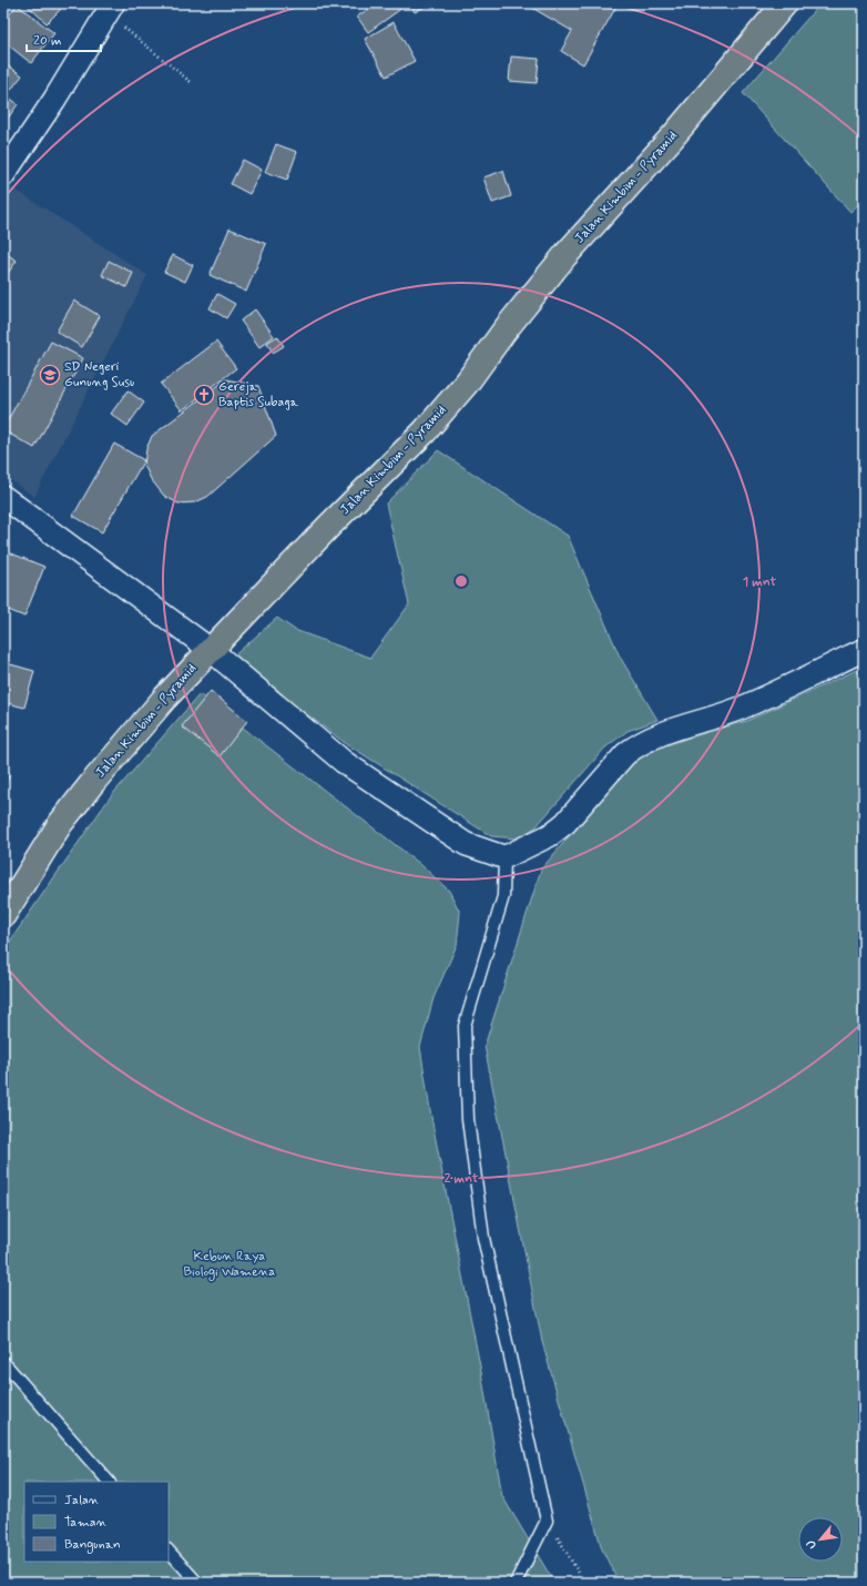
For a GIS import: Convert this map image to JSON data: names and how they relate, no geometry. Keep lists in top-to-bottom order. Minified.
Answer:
{"streets":{"highway":["Jalan Kimbim - Pyramid"]},"parks":["Kebun Raya Biologi Wamena"],"places":{"school or university":["SD Negeri Gunung Susu"],"church":["Gereja Baptis Subaga"]},"legend":["Jalan","Taman","Bangunan"],"scale_bar":"20 m","north":"bottom left","rings":["1 mnt","2 mnt"]}
